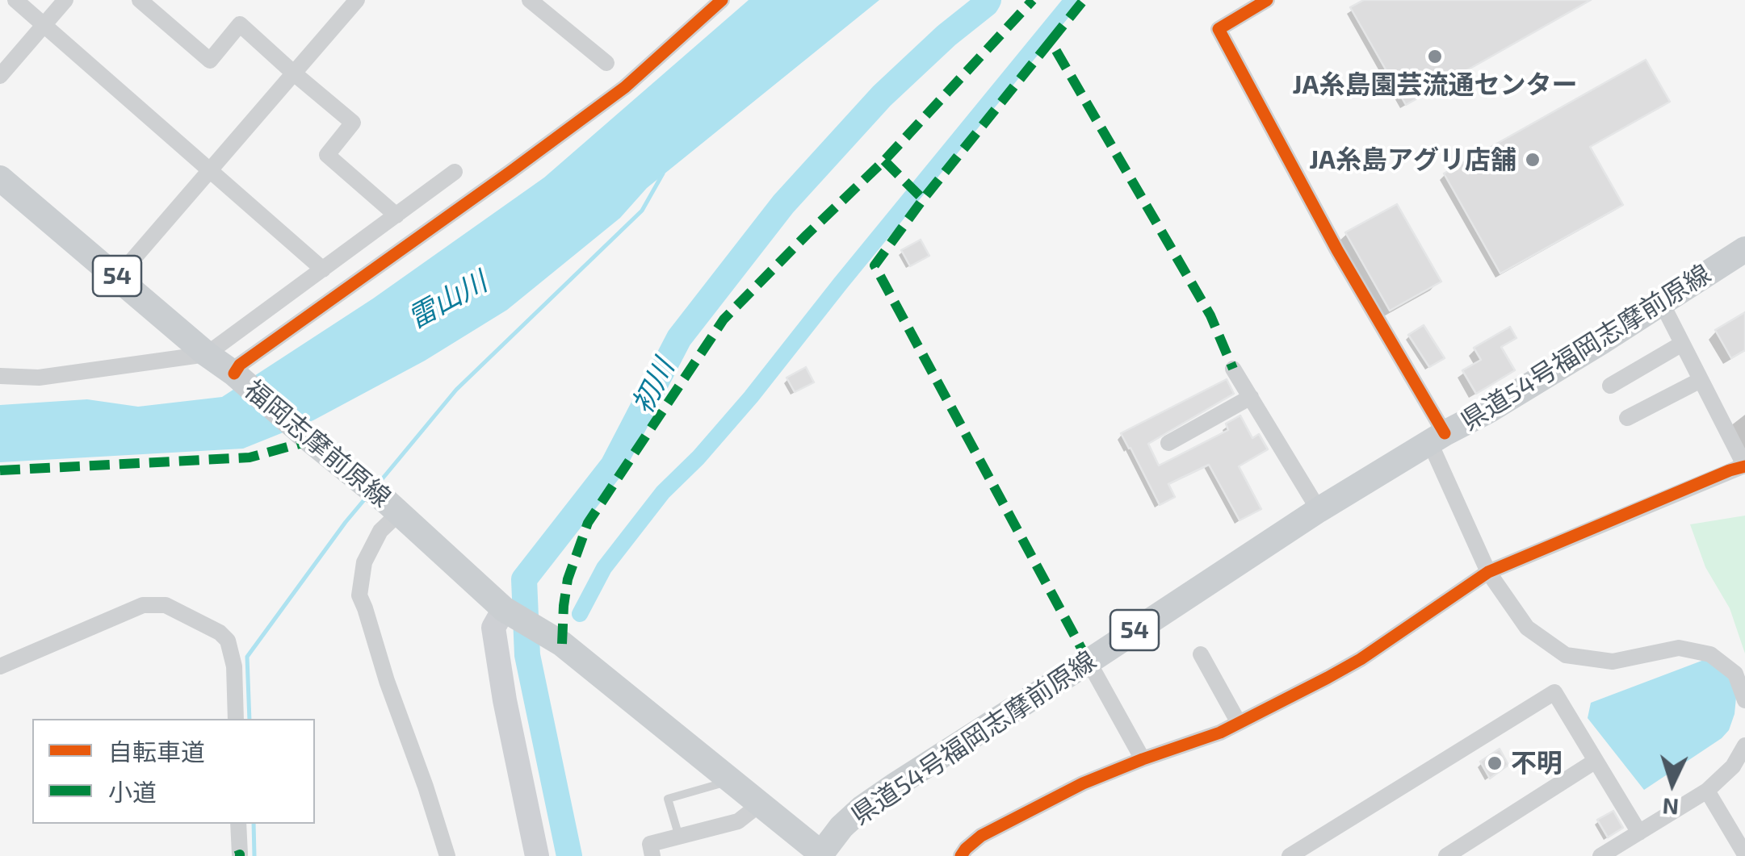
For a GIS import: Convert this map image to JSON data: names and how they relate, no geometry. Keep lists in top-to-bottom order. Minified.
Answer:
{"streets":{"main road":["54","県道54号福岡志摩前原線","福岡志摩前原線"]},"crossings":[["県道54号福岡志摩前原線","福岡志摩前原線"]],"water":["雷山川","初川"],"places":["JA糸島園芸流通センター","JA糸島アグリ店舗","不明"],"legend":["自転車道","小道"],"north":"bottom"}
